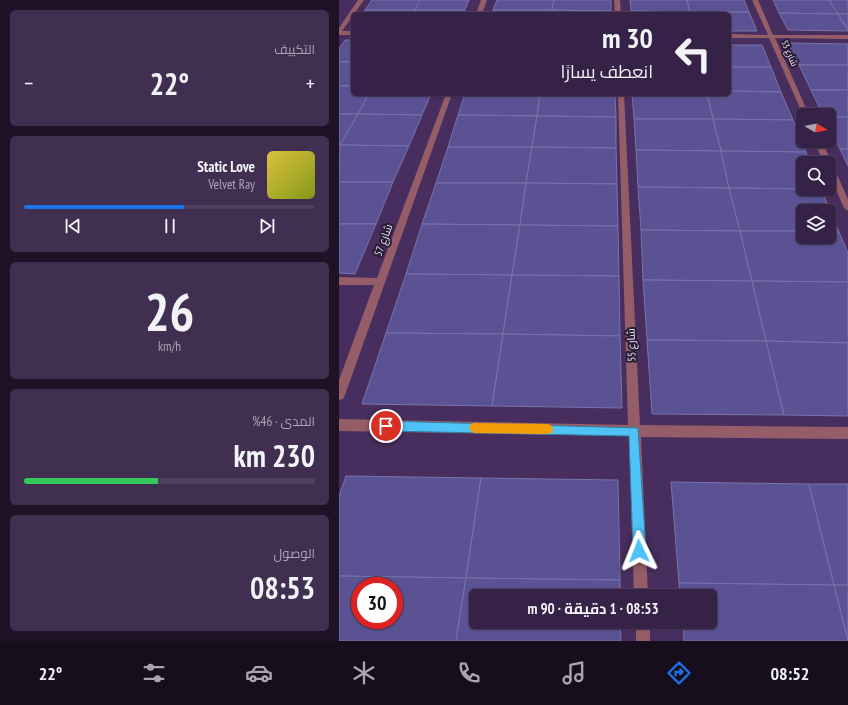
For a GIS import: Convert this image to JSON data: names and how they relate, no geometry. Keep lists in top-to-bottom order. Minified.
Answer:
{"streets":{"street":["شارع 53","شارع 57","شارع 55"]},"north":"right","page":{"tile":["التكييف",["26","km/h"],["المدى · 46%","230 km"],["الوصول","08:53"]],"turn":["30 m","انعطف يسارًا"],"heat":["−","22°","+"],"song":["Static Love","Velvet Ray"],"limit":"30","trip":"08:53 · 1 دقيقة · 90 m","tabs":["08:52","22°"]}}
